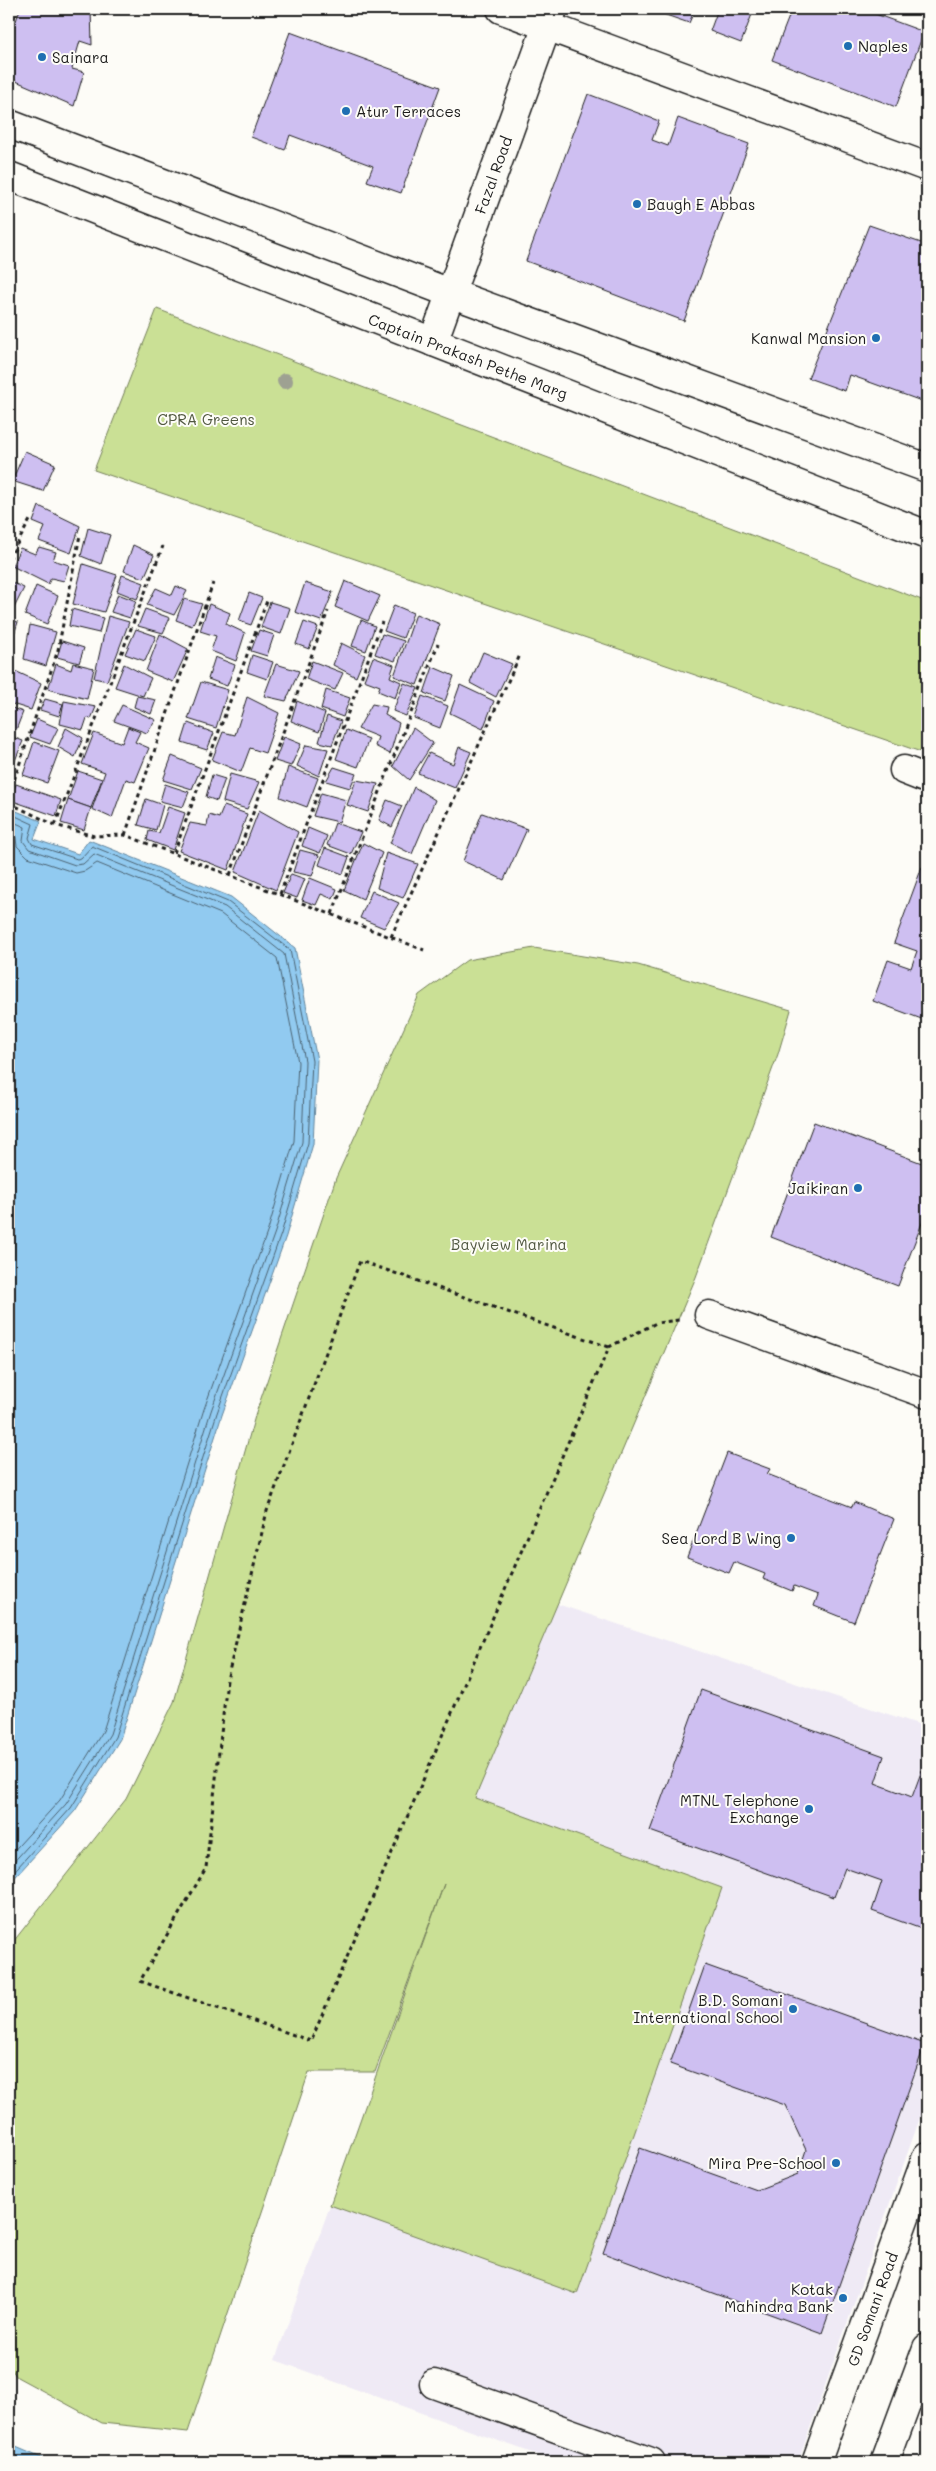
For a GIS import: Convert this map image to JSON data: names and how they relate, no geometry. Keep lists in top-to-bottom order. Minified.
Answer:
{"streets":{"main road":["Fazal Road","Captain Prakash Pethe Marg","GD Somani Road"]},"crossings":[["Fazal Road","Captain Prakash Pethe Marg"]],"parks":["CPRA Greens","Bayview Marina"],"places":["Naples","Sainara","Atur Terraces","Baugh E Abbas","Kanwal Mansion","Jaikiran","Sea Lord B Wing","MTNL Telephone Exchange","B.D. Somani International School","Mira Pre-School","Kotak Mahindra Bank"]}
